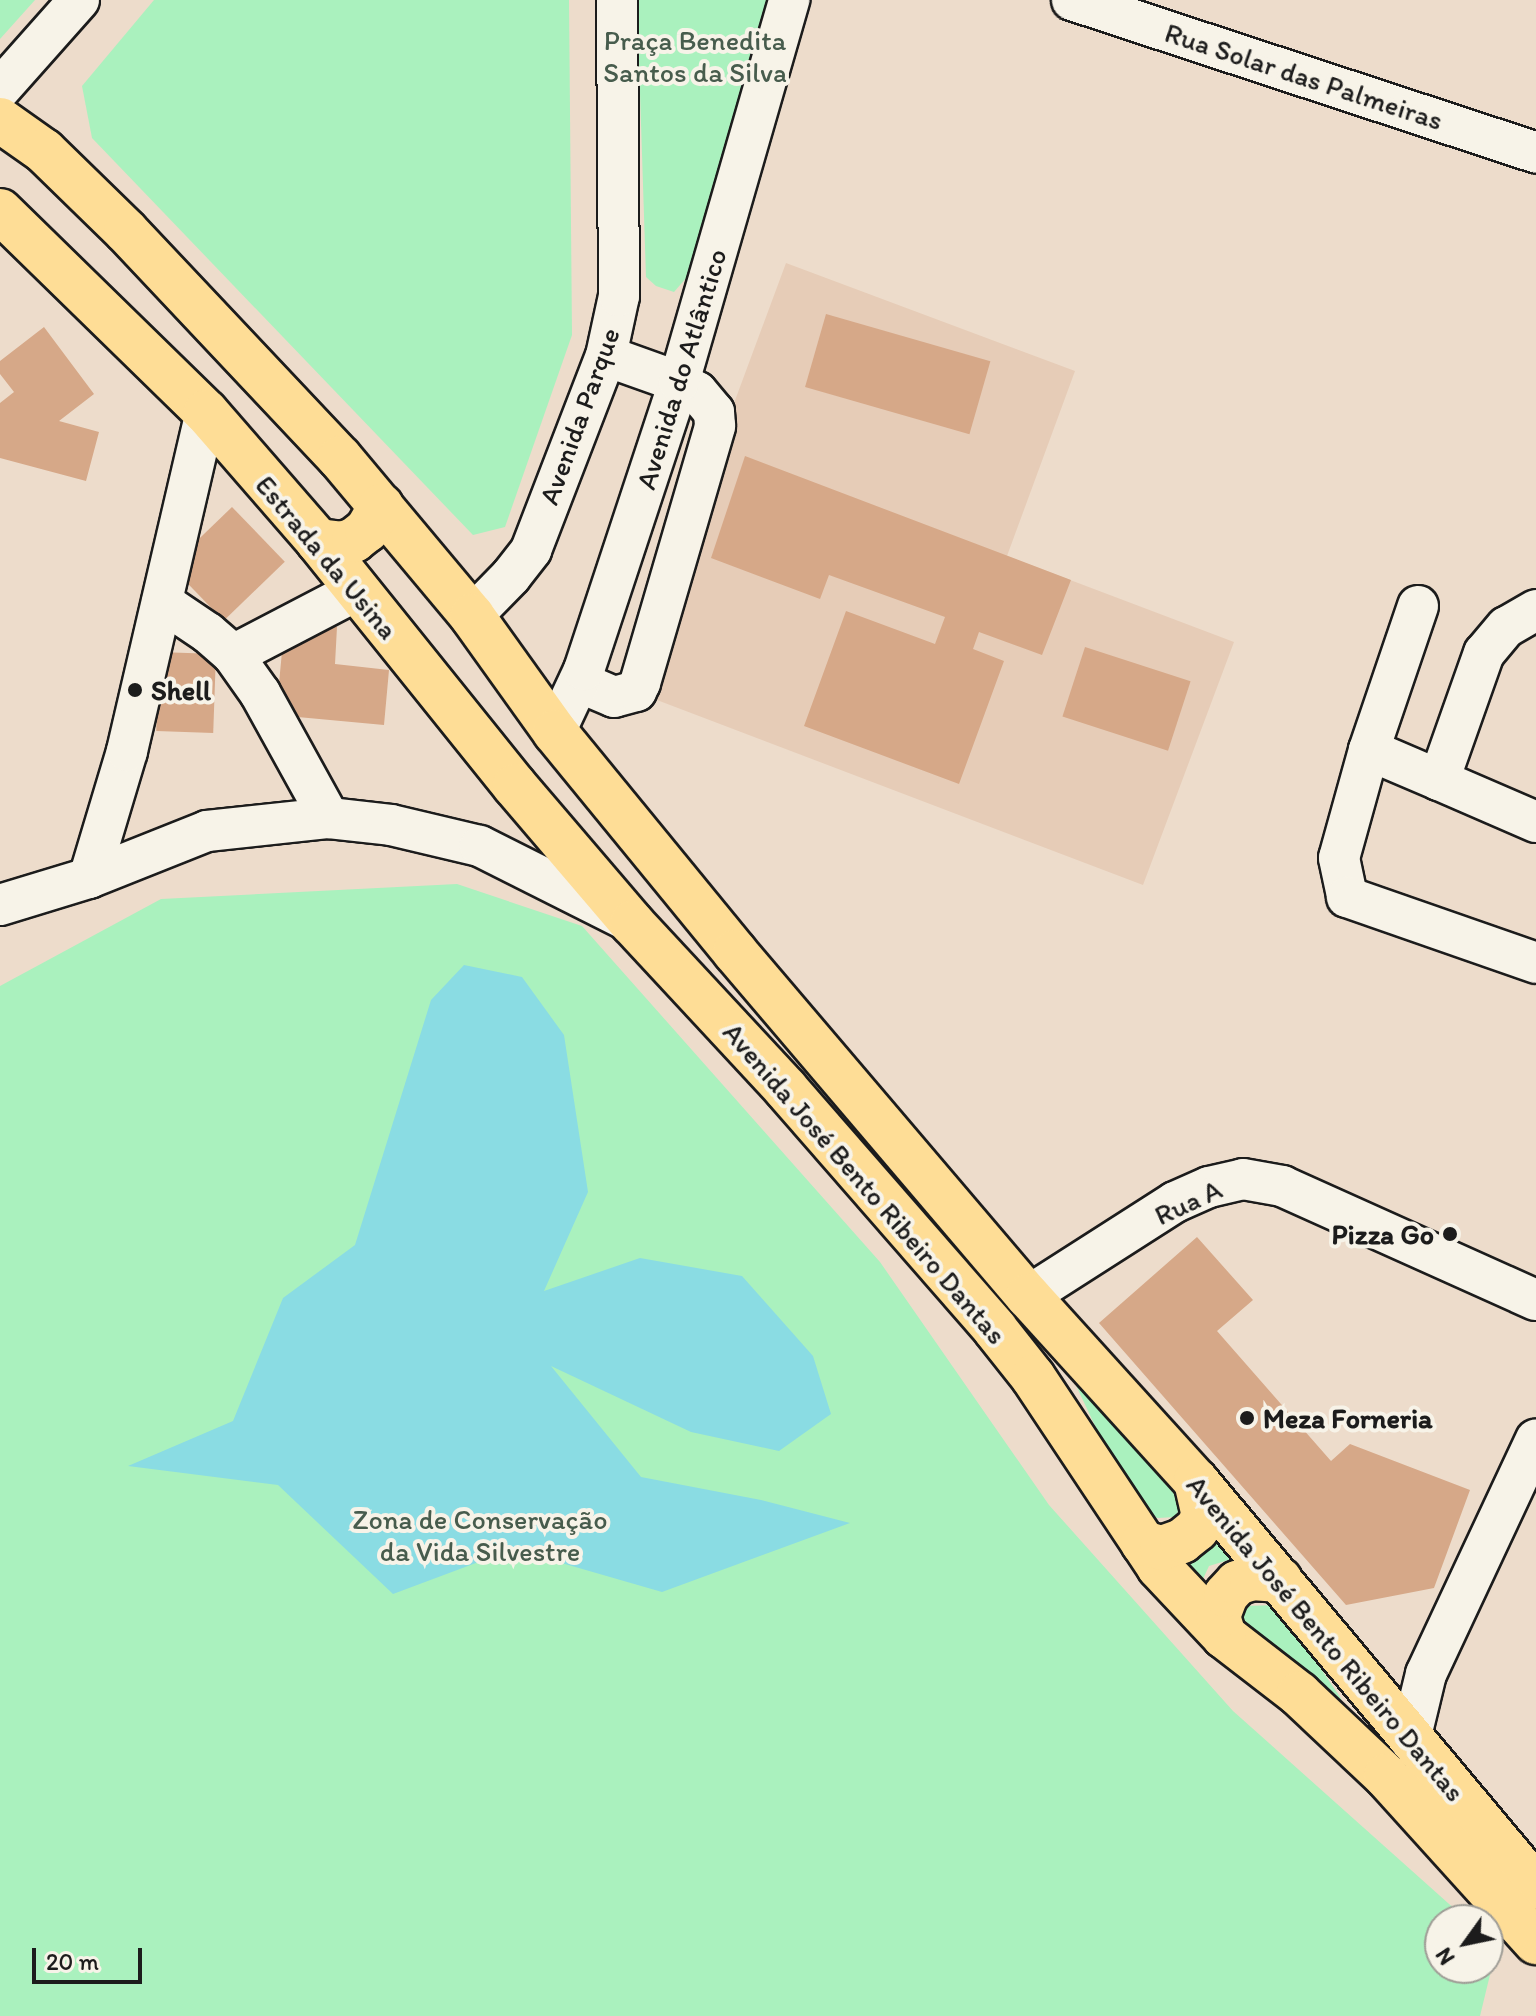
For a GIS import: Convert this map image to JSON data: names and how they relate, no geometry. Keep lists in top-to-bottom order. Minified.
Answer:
{"streets":{"main road":["Estrada da Usina","Avenida José Bento Ribeiro Dantas"],"street":["Rua Solar das Palmeiras","Avenida do Atlântico","Avenida Parque","Rua A"]},"crossings":[["Avenida do Atlântico","Avenida José Bento Ribeiro Dantas"],["Estrada da Usina","Avenida José Bento Ribeiro Dantas"],["Avenida José Bento Ribeiro Dantas","Rua A"]],"parks":["Praça Benedita Santos da Silva","Zona de Conservação da Vida Silvestre"],"places":["Shell","Pizza Go","Meza Forneria"],"scale_bar":"20 m","north":"bottom left"}
